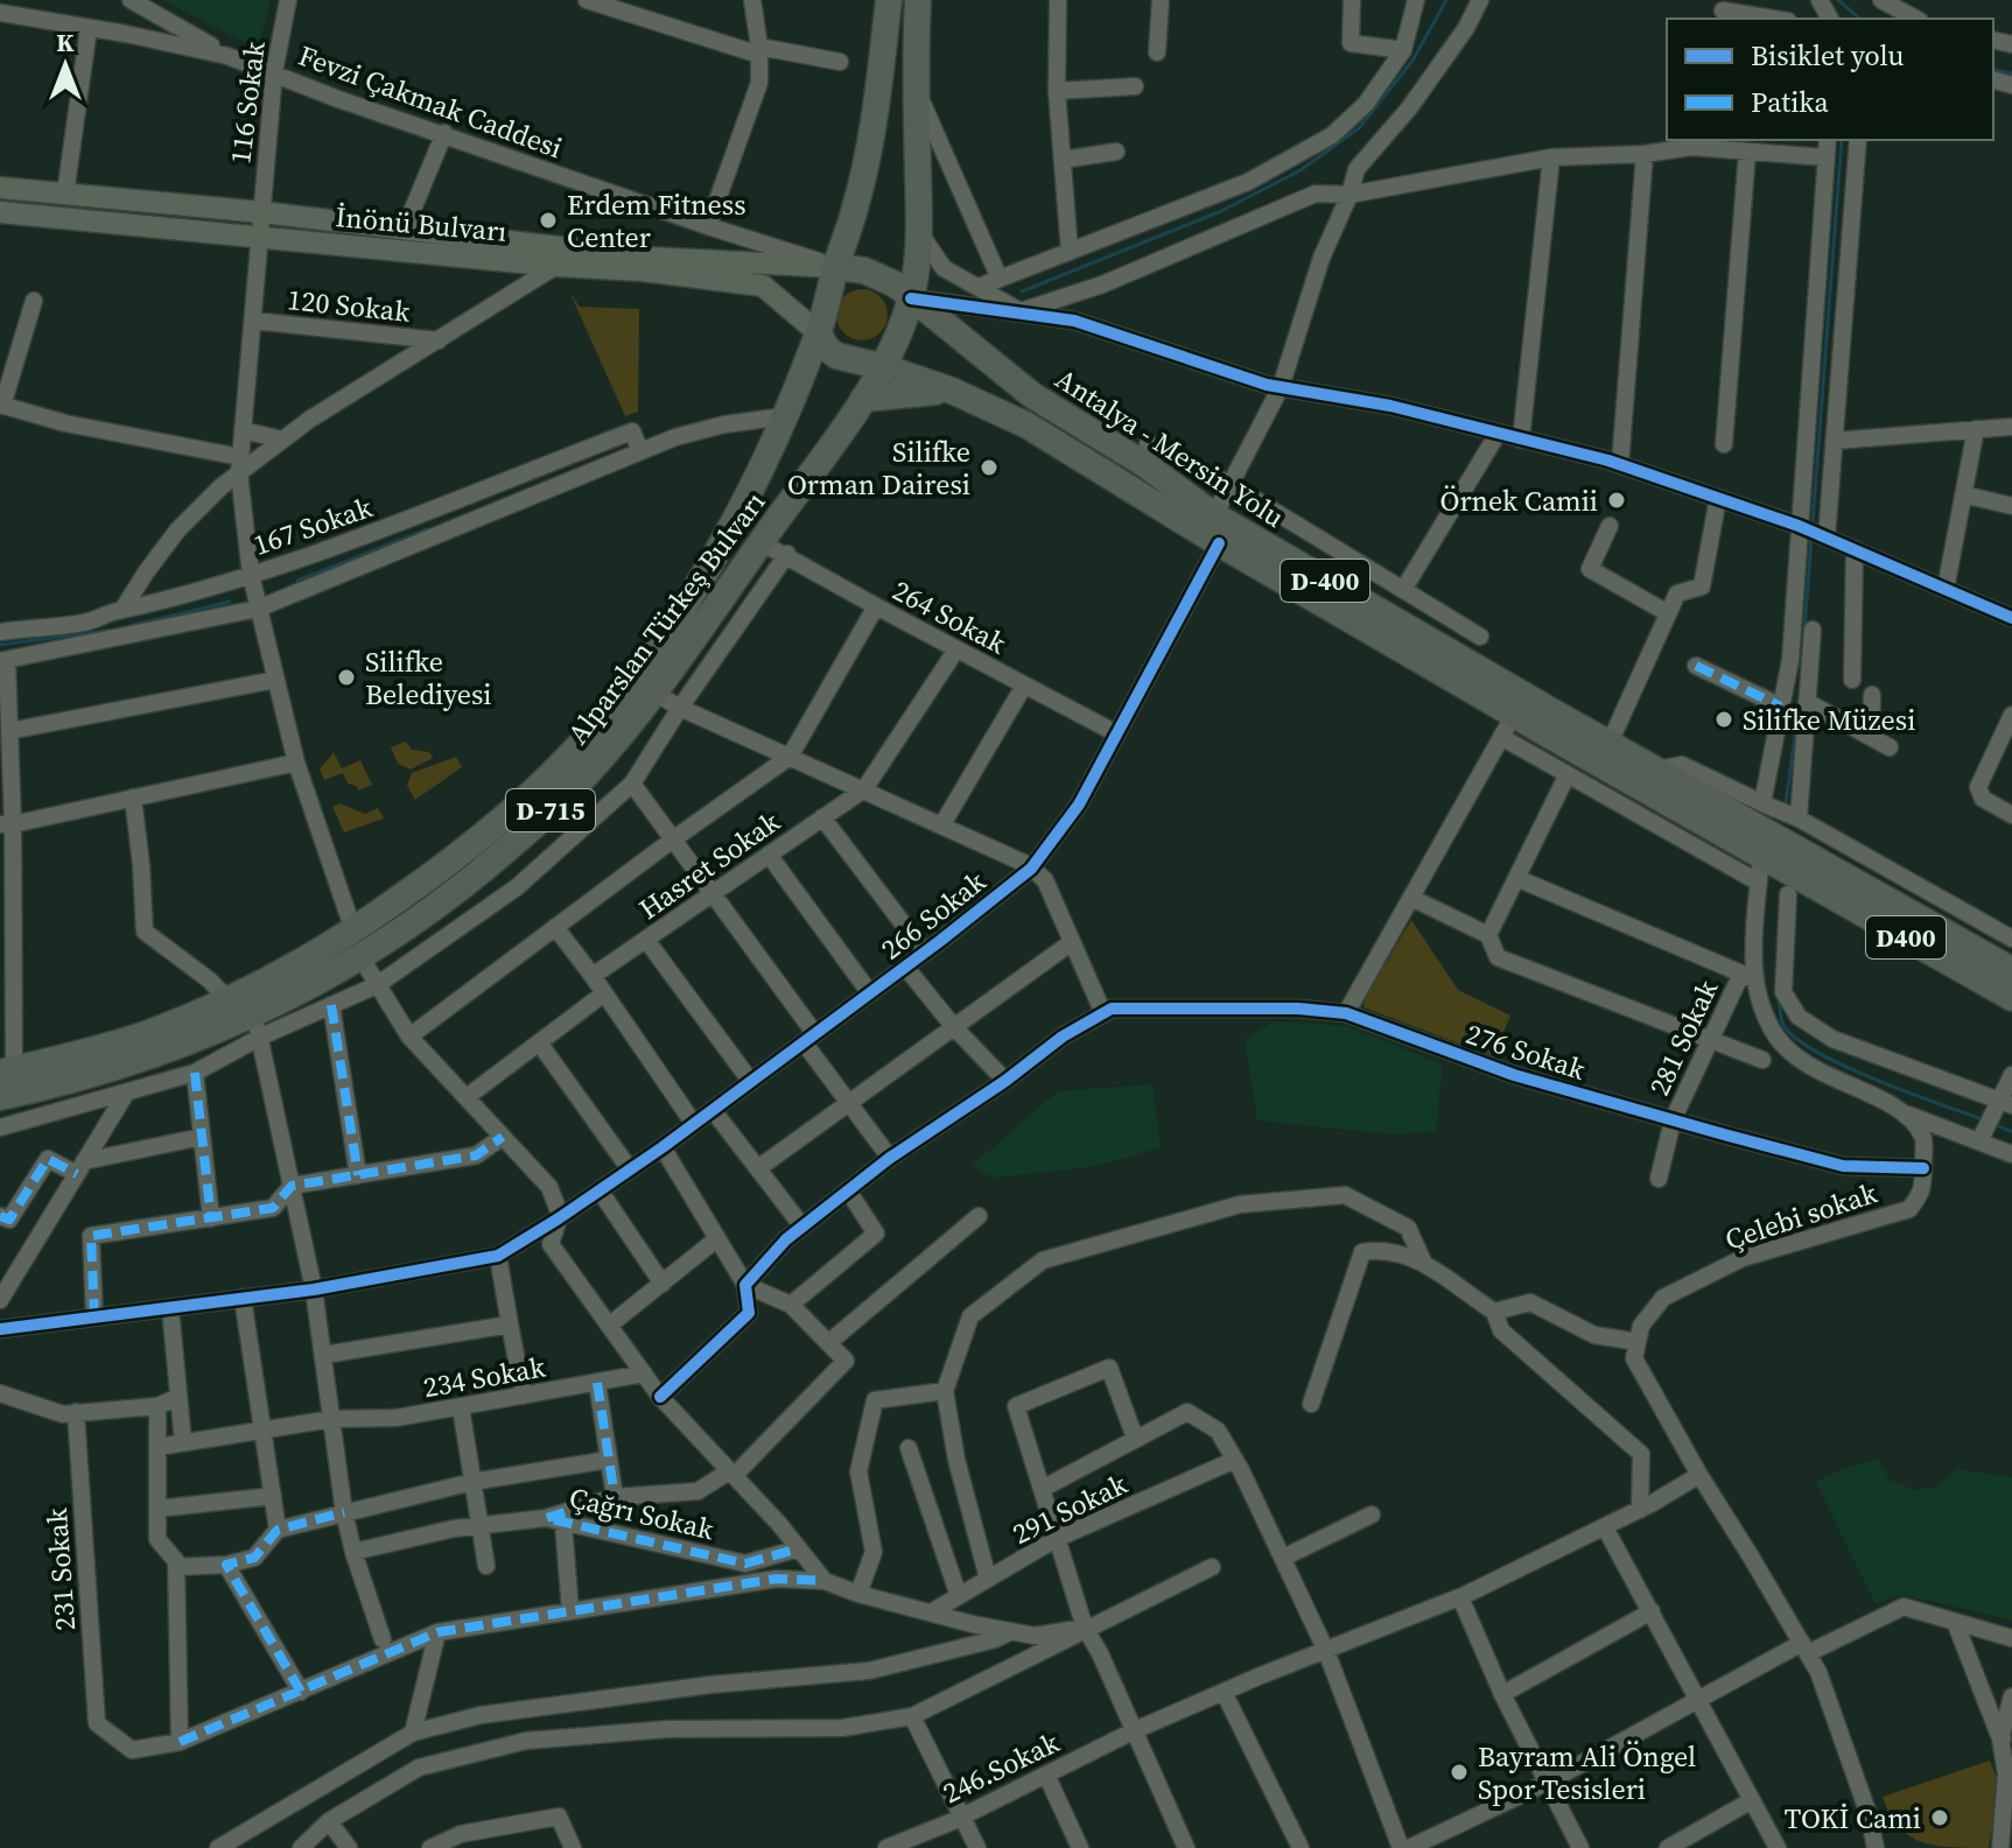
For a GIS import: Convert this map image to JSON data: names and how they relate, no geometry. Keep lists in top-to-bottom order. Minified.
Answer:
{"streets":{"highway":["Antalya - Mersin Yolu","D-400","Alparslan Türkeş Bulvarı","D-715","D400"],"main road":["İnönü Bulvarı"],"street":["Fevzi Çakmak Caddesi","116 Sokak","120 Sokak","167 Sokak","264 Sokak","Hasret Sokak","266 Sokak","281 Sokak","276 Sokak","Çelebi sokak","234 Sokak","291 Sokak","Çağrı Sokak","231 Sokak","246.Sokak"]},"crossings":[["Fevzi Çakmak Caddesi","116 Sokak"],["Fevzi Çakmak Caddesi","İnönü Bulvarı"],["Fevzi Çakmak Caddesi","Antalya - Mersin Yolu"],["Fevzi Çakmak Caddesi","Alparslan Türkeş Bulvarı"],["116 Sokak","İnönü Bulvarı"],["116 Sokak","120 Sokak"],["116 Sokak","167 Sokak"],["116 Sokak","Alparslan Türkeş Bulvarı"],["İnönü Bulvarı","Antalya - Mersin Yolu"],["İnönü Bulvarı","Alparslan Türkeş Bulvarı"],["Antalya - Mersin Yolu","Alparslan Türkeş Bulvarı"],["Antalya - Mersin Yolu","266 Sokak"],["Antalya - Mersin Yolu","D400"],["264 Sokak","Alparslan Türkeş Bulvarı"],["264 Sokak","Hasret Sokak"],["264 Sokak","266 Sokak"],["281 Sokak","276 Sokak"],["276 Sokak","Çelebi sokak"],["234 Sokak","Çağrı Sokak"]],"places":["Erdem Fitness Center","Silifke Orman Dairesi","Örnek Camii","Silifke Belediyesi","Silifke Müzesi","Bayram Ali Öngel Spor Tesisleri","TOKİ Cami"],"legend":["Bisiklet yolu","Patika"],"north":"top"}
